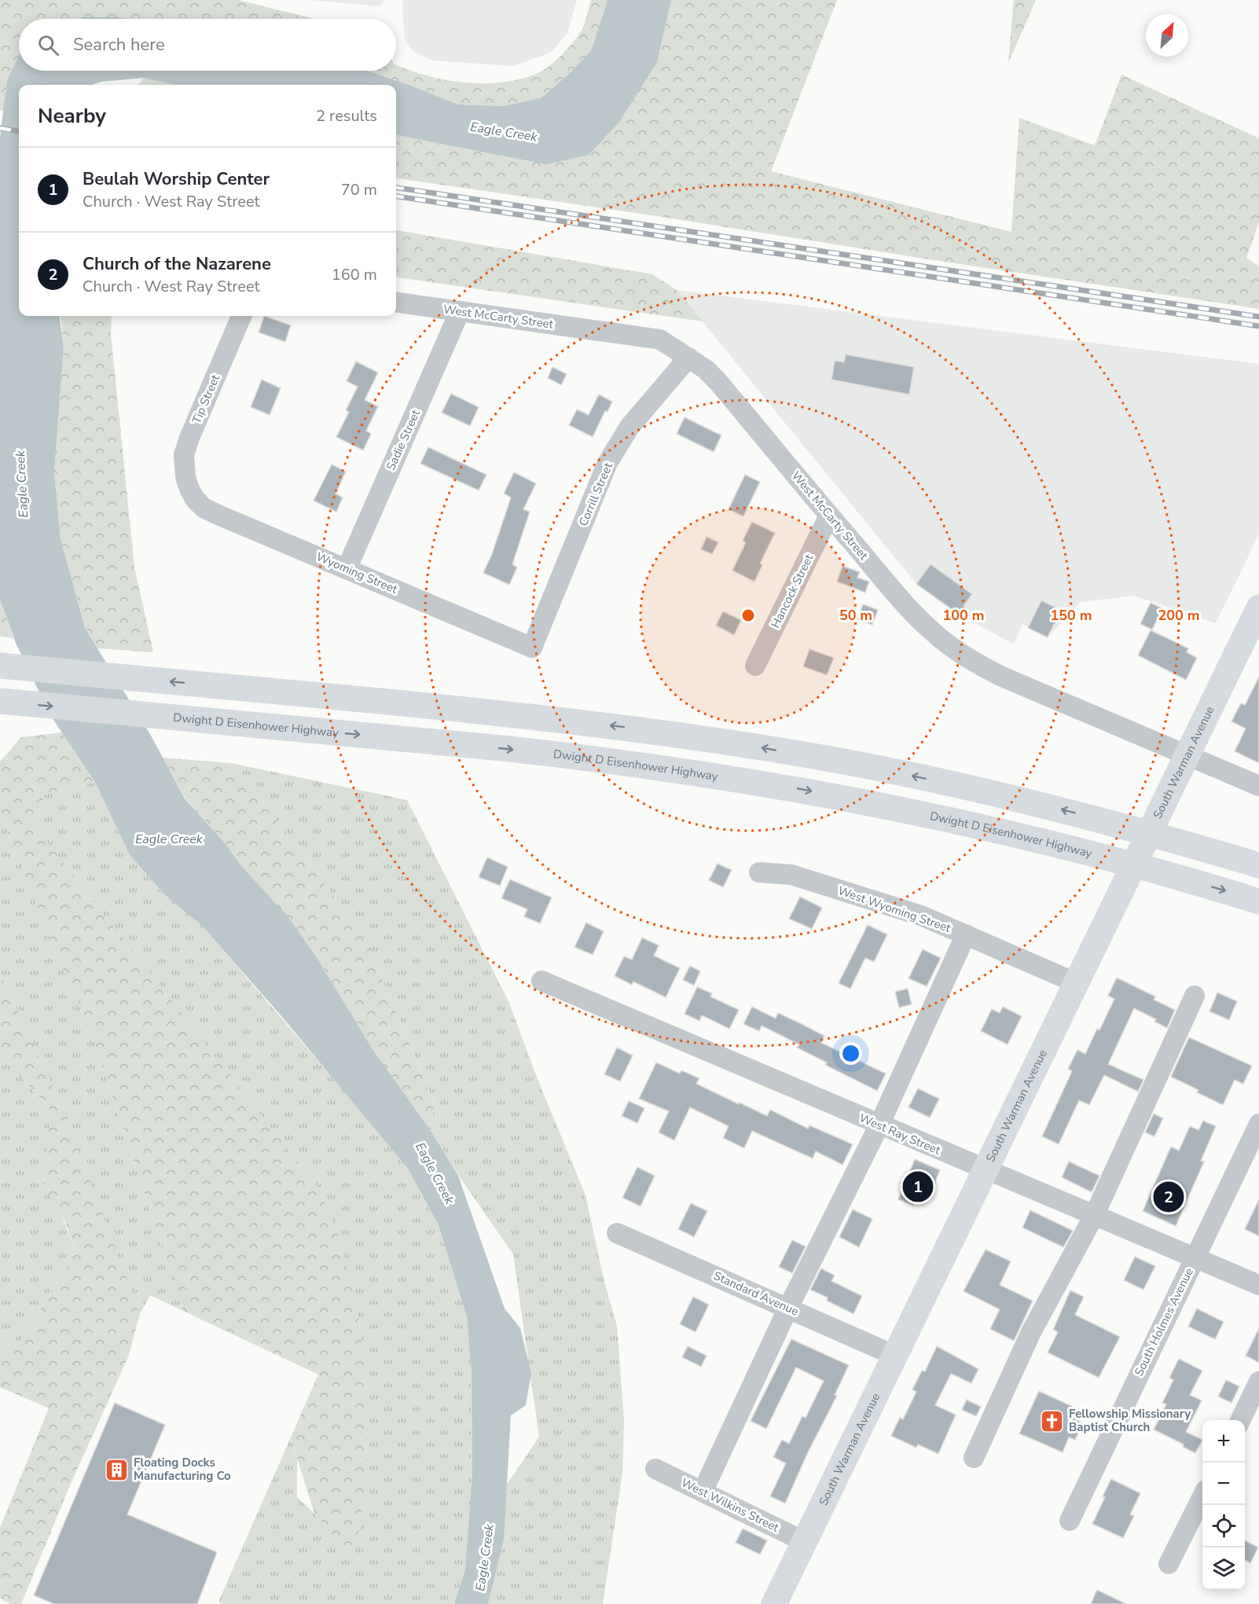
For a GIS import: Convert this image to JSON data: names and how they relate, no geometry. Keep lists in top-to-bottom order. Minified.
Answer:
{"streets":{"main road":["Dwight D Eisenhower Highway","South Warman Avenue"],"street":["West McCarty Street","Tip Street","Sadie Street","Corrill Street","Wyoming Street","Hancock Street","West Wyoming Street","West Ray Street","Standard Avenue","South Holmes Avenue","West Wilkins Street"]},"crossings":[["West McCarty Street","Sadie Street"],["West McCarty Street","Corrill Street"],["West McCarty Street","Hancock Street"],["West McCarty Street","South Warman Avenue"],["Tip Street","Wyoming Street"],["Sadie Street","Wyoming Street"],["Corrill Street","Wyoming Street"],["South Warman Avenue","West Wyoming Street"],["South Warman Avenue","West Ray Street"],["South Warman Avenue","Standard Avenue"],["South Warman Avenue","West Wilkins Street"],["West Ray Street","South Holmes Avenue"]],"water":["Eagle Creek"],"places":{"church":["Fellowship Missionary Baptist Church"],"building":["Floating Docks Manufacturing Co"]},"north":"top right","page":{"search":"Search here","heading":["Nearby","2 results"],"list":[{"mark":"1","name":"Beulah Worship Center","note":"Church · West Ray Street","value":"70 m"},{"mark":"2","name":"Church of the Nazarene","note":"Church · West Ray Street","value":"160 m"}],"pins":["1","2"],"map_buttons":["+","−"]},"rings":["50 m","100 m","150 m","200 m"]}
